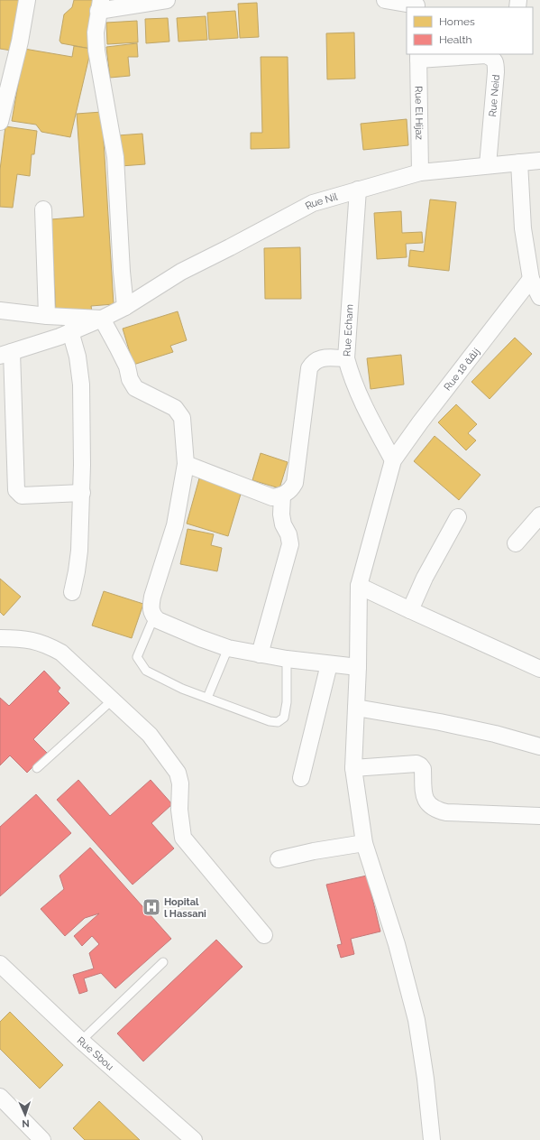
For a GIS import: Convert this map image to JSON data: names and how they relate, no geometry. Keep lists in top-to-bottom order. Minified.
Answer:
{"streets":{"street":["Rue Neid","Rue El Hijaz","Rue Nil","Rue Echam","Rue 18 زنقة","Rue Sbou"]},"crossings":[["Rue Neid","Rue El Hijaz"],["Rue Neid","Rue Nil"],["Rue El Hijaz","Rue Nil"],["Rue Nil","Rue Echam"],["Rue Echam","Rue 18 زنقة"]],"places":{"hospital":["Hopital l Hassani"]},"legend":["Homes","Health"],"north":"bottom"}
